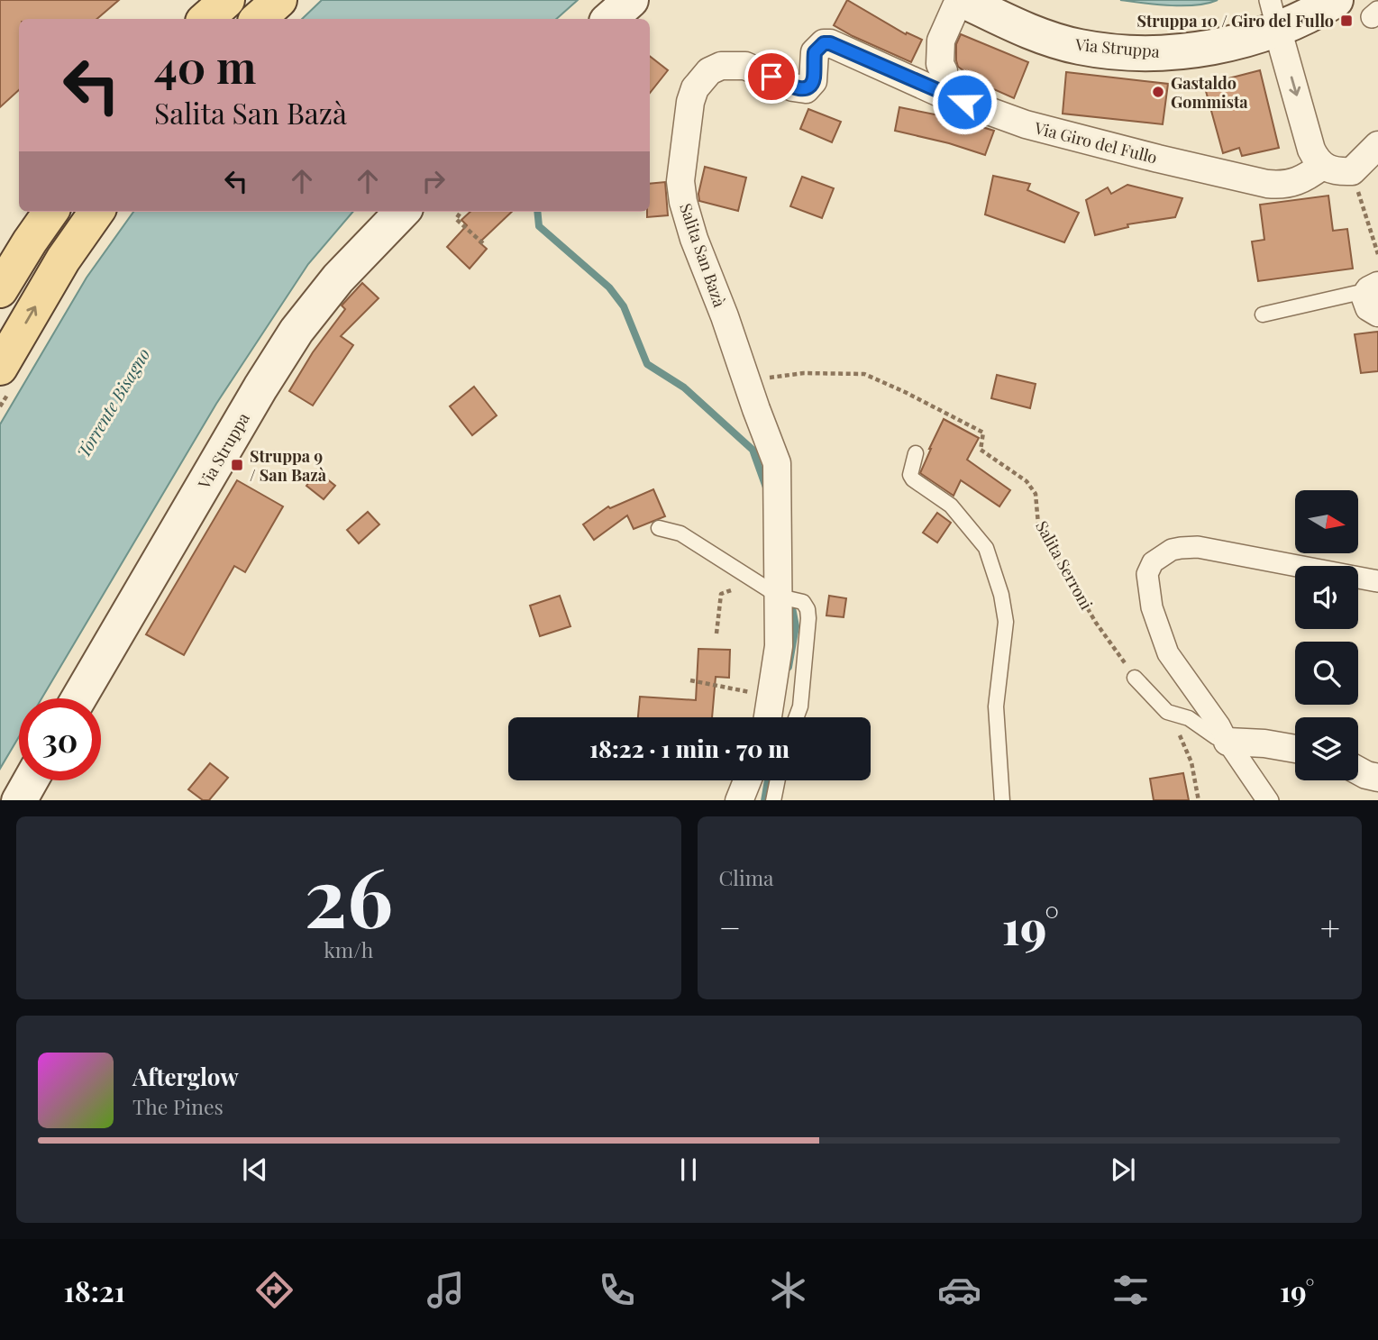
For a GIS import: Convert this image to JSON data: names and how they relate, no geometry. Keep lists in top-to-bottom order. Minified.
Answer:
{"streets":{"main road":["Via Struppa"],"street":["Via Giro del Fullo","Salita San Bazà"],"path":["Salita Serroni"]},"crossings":[["Via Giro del Fullo","Salita San Bazà"],["Salita San Bazà","Salita Serroni"]],"water":["Torrente Bisagno"],"places":{"transit":["Struppa 10 / Giro del Fullo","Struppa 9 / San Bazà"],"other":["Gastaldo Gommista"]},"north":"right","page":{"turn":["40 m","Salita San Bazà"],"limit":"30","trip":"18:22 · 1 min · 70 m","tile":[["26","km/h"],"Clima"],"heat":["−","19°","+"],"song":["Afterglow","The Pines"],"tabs":["18:21","19°"]}}
